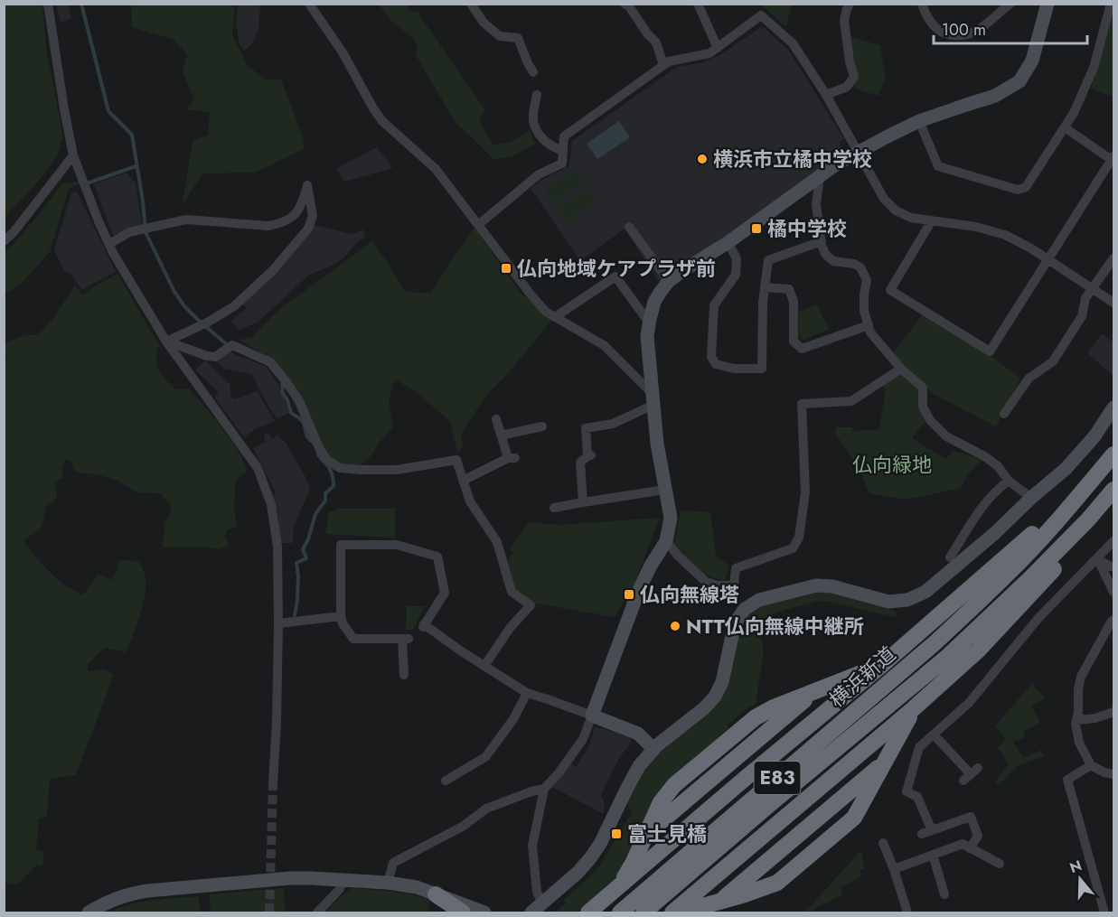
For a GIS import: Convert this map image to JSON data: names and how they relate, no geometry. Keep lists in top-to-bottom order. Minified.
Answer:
{"streets":{"highway":["横浜新道","E83"]},"parks":["仏向緑地"],"places":{"other":["横浜市立橘中学校","NTT仏向無線中継所"],"transit":["橘中学校","仏向地域ケアプラザ前","仏向無線塔","富士見橋"]},"scale_bar":"100 m","north":"top"}
